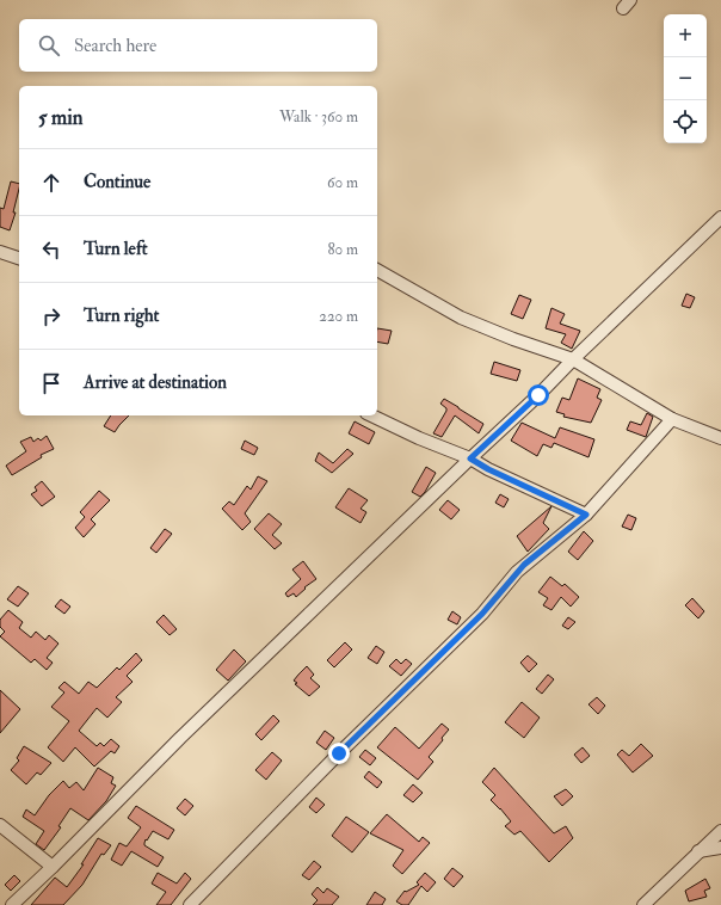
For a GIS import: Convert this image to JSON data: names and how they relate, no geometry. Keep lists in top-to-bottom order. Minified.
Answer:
{"page":{"map_buttons":["+","−"],"search":"Search here","heading":["5 min","Walk · 360 m"],"list":[["Continue","60 m"],["Turn left","80 m"],["Turn right","220 m"],"Arrive at destination"]}}
